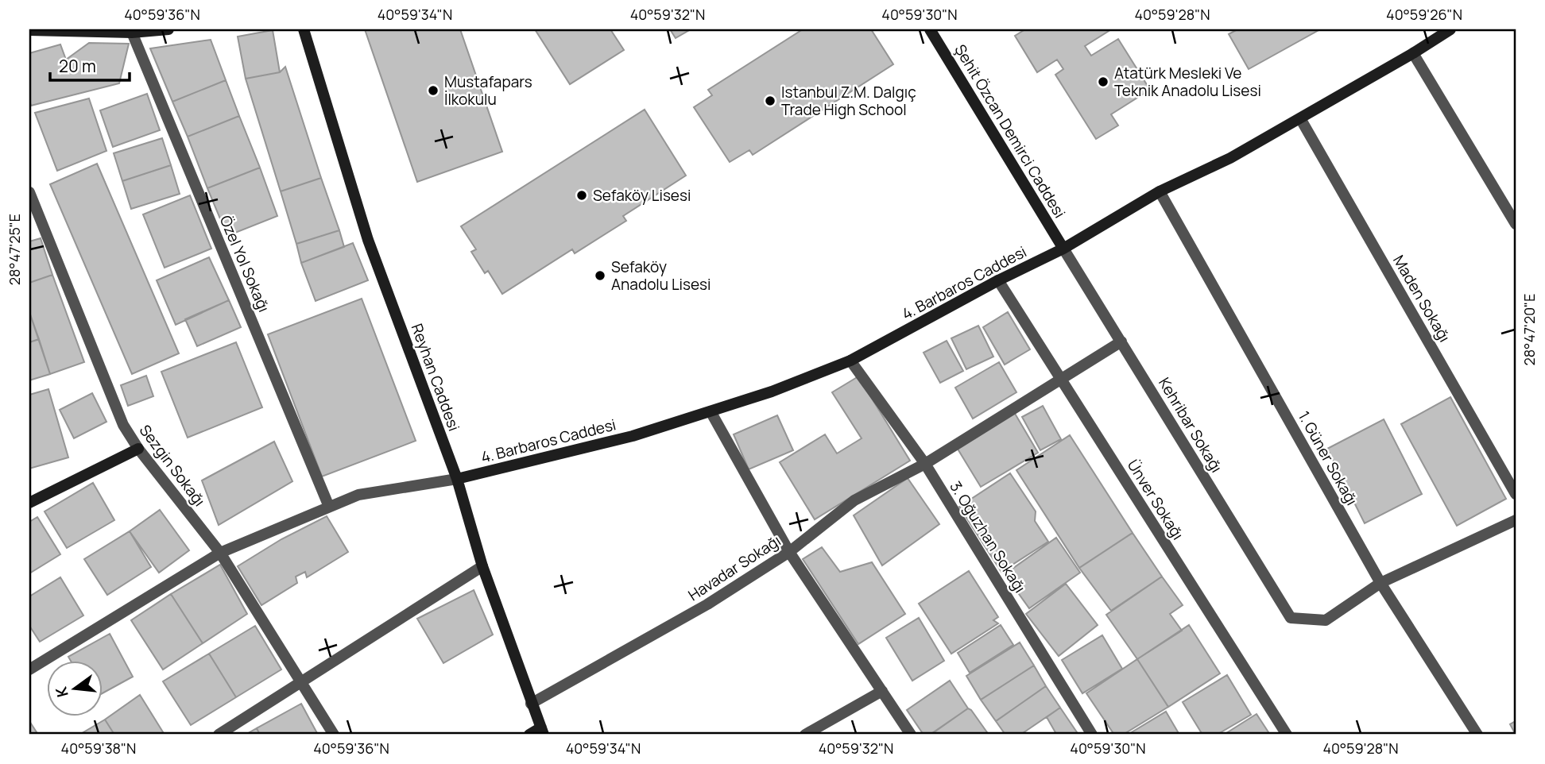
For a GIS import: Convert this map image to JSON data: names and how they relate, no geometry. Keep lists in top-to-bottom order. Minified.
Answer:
{"streets":{"street":["Şehit Özcan Demirci Caddesi","Özel Yol Sokağı","4. Barbaros Caddesi","Maden Sokağı","Reyhan Caddesi","Kehribar Sokağı","1. Güner Sokağı","Sezgin Sokağı","Ünver Sokağı","3. Oğuzhan Sokağı","Havadar Sokağı"]},"crossings":[["Şehit Özcan Demirci Caddesi","4. Barbaros Caddesi"],["Şehit Özcan Demirci Caddesi","Kehribar Sokağı"],["4. Barbaros Caddesi","Maden Sokağı"],["4. Barbaros Caddesi","Reyhan Caddesi"],["4. Barbaros Caddesi","Kehribar Sokağı"],["4. Barbaros Caddesi","1. Güner Sokağı"],["4. Barbaros Caddesi","Ünver Sokağı"],["4. Barbaros Caddesi","3. Oğuzhan Sokağı"],["Reyhan Caddesi","Havadar Sokağı"],["Kehribar Sokağı","1. Güner Sokağı"],["Kehribar Sokağı","Havadar Sokağı"],["Ünver Sokağı","Havadar Sokağı"],["3. Oğuzhan Sokağı","Havadar Sokağı"]],"places":["Atatürk Mesleki Ve Teknik Anadolu Lisesi","Mustafapars İlkokulu","Istanbul Z.M. Dalgıç Trade High School","Sefaköy Lisesi","Sefaköy Anadolu Lisesi"],"scale_bar":"20 m","north":"left","coordinates":["40°59'36\"N","40°59'34\"N","40°59'32\"N","40°59'30\"N","40°59'28\"N","40°59'26\"N","28°47'25\"E","28°47'20\"E","40°59'38\"N"]}
